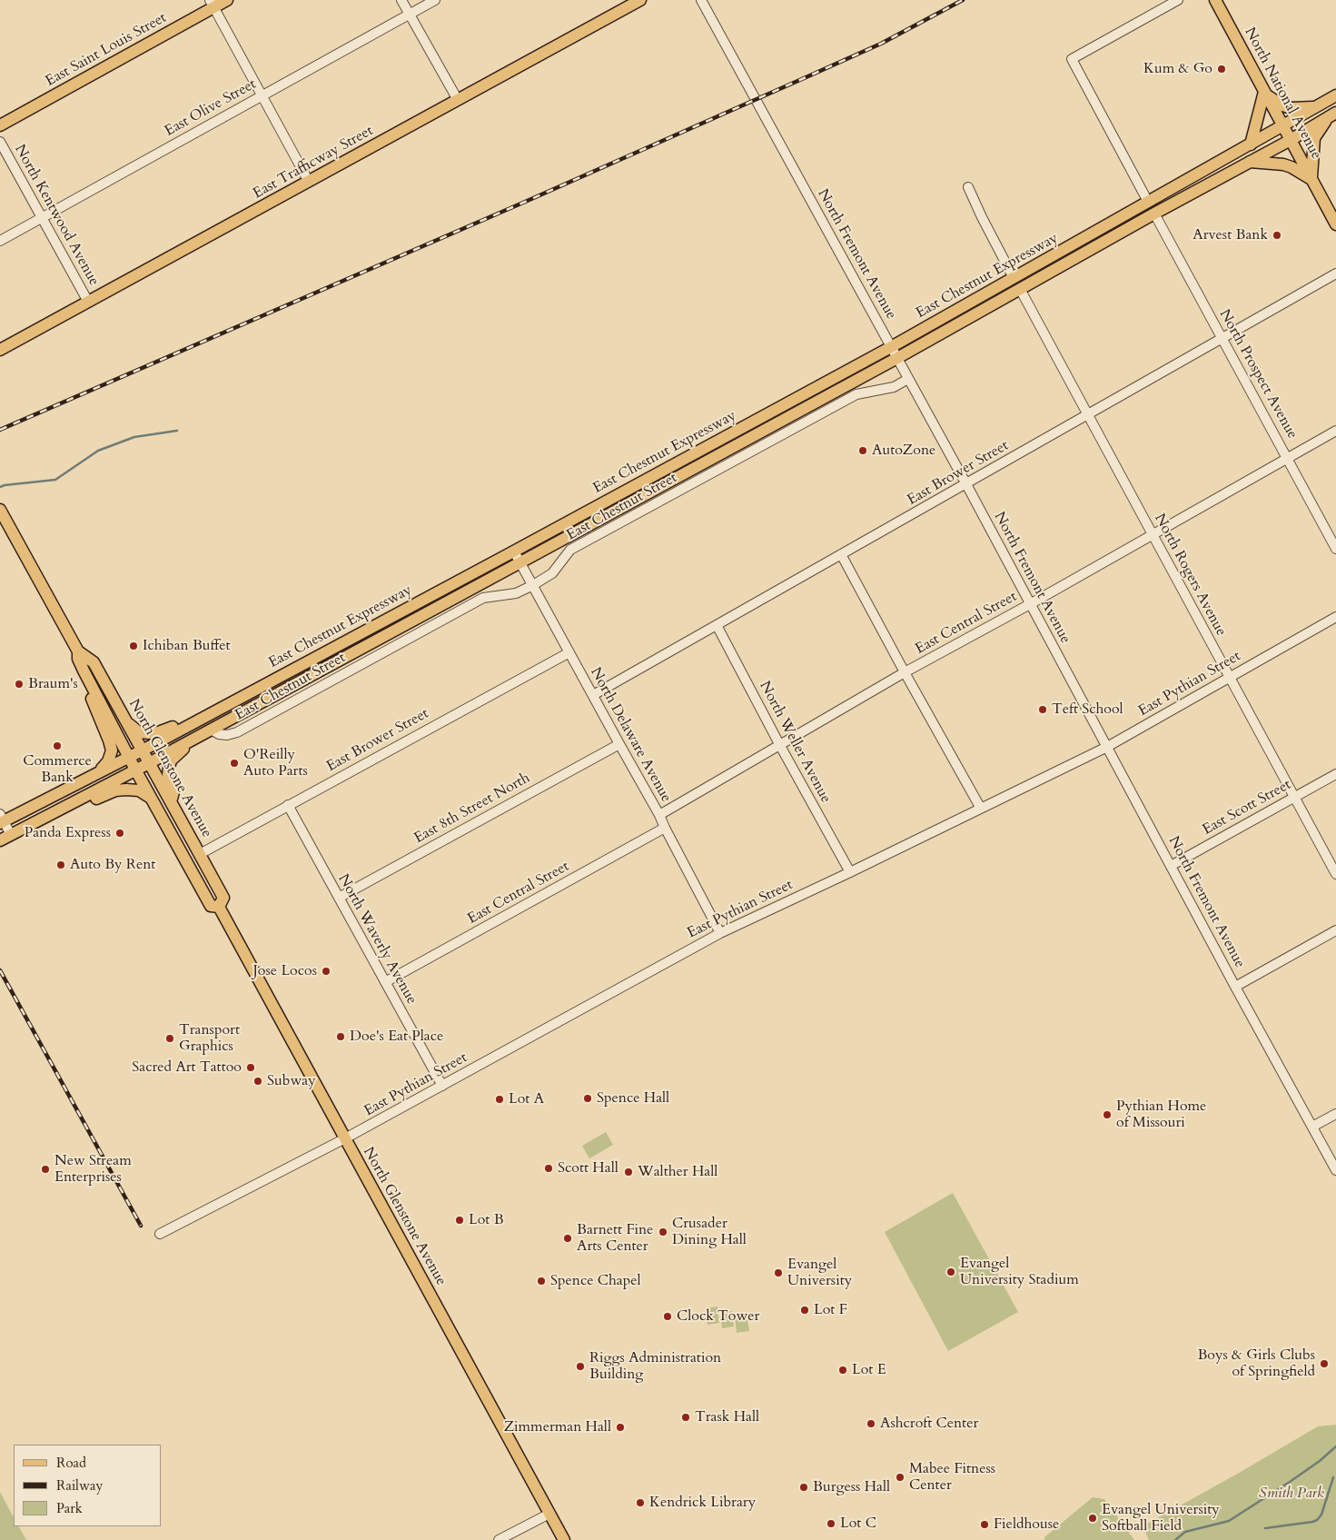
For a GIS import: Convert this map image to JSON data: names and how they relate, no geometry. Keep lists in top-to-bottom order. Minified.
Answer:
{"streets":{"main road":["East Saint Louis Street","North National Avenue","East Trafficway Street","East Chestnut Expressway","North Glenstone Avenue"],"street":["East Olive Street","North Kentwood Avenue","North Fremont Avenue","North Prospect Avenue","East Brower Street","East Chestnut Street","North Rogers Avenue","East Central Street","East Pythian Street","North Delaware Avenue","North Weller Avenue","East Scott Street","East 8th Street North","North Waverly Avenue"]},"crossings":[["North National Avenue","East Chestnut Expressway"],["East Olive Street","North Kentwood Avenue"],["East Trafficway Street","North Kentwood Avenue"],["North Fremont Avenue","East Chestnut Expressway"],["North Fremont Avenue","East Brower Street"],["North Fremont Avenue","East Chestnut Street"],["North Fremont Avenue","East Central Street"],["North Fremont Avenue","East Pythian Street"],["North Fremont Avenue","East Scott Street"],["East Chestnut Expressway","North Prospect Avenue"],["East Chestnut Expressway","East Chestnut Street"],["East Chestnut Expressway","North Rogers Avenue"],["East Chestnut Expressway","North Delaware Avenue"],["East Chestnut Expressway","North Glenstone Avenue"],["North Prospect Avenue","East Brower Street"],["North Prospect Avenue","East Central Street"],["East Brower Street","North Rogers Avenue"],["East Brower Street","North Delaware Avenue"],["East Brower Street","North Weller Avenue"],["East Brower Street","North Glenstone Avenue"],["East Brower Street","North Waverly Avenue"],["East Chestnut Street","North Delaware Avenue"],["North Rogers Avenue","East Central Street"],["North Rogers Avenue","East Pythian Street"],["North Rogers Avenue","East Scott Street"],["East Central Street","North Delaware Avenue"],["East Central Street","North Weller Avenue"],["East Central Street","North Waverly Avenue"],["East Pythian Street","North Delaware Avenue"],["East Pythian Street","North Weller Avenue"],["East Pythian Street","North Glenstone Avenue"],["East Pythian Street","North Waverly Avenue"],["North Delaware Avenue","East 8th Street North"],["East 8th Street North","North Waverly Avenue"]],"parks":["Smith Park"],"places":["Kum & Go","Arvest Bank","AutoZone","Ichiban Buffet","Braum's","Teft School","Commerce Bank","O'Reilly Auto Parts","Panda Express","Auto By Rent","Jose Locos","Doe's Eat Place","Transport Graphics","Sacred Art Tattoo","Subway","Spence Hall","Lot A","Pythian Home of Missouri","Scott Hall","New Stream Enterprises","Walther Hall","Lot B","Crusader Dining Hall","Barnett Fine Arts Center","Evangel University Stadium","Evangel University","Spence Chapel","Lot F","Clock Tower","Boys & Girls Clubs of Springfield","Riggs Administration Building","Lot E","Trask Hall","Ashcroft Center","Zimmerman Hall","Mabee Fitness Center","Burgess Hall","Kendrick Library","Evangel University Softball Field","Lot C","Fieldhouse"],"legend":["Road","Railway","Park"]}
